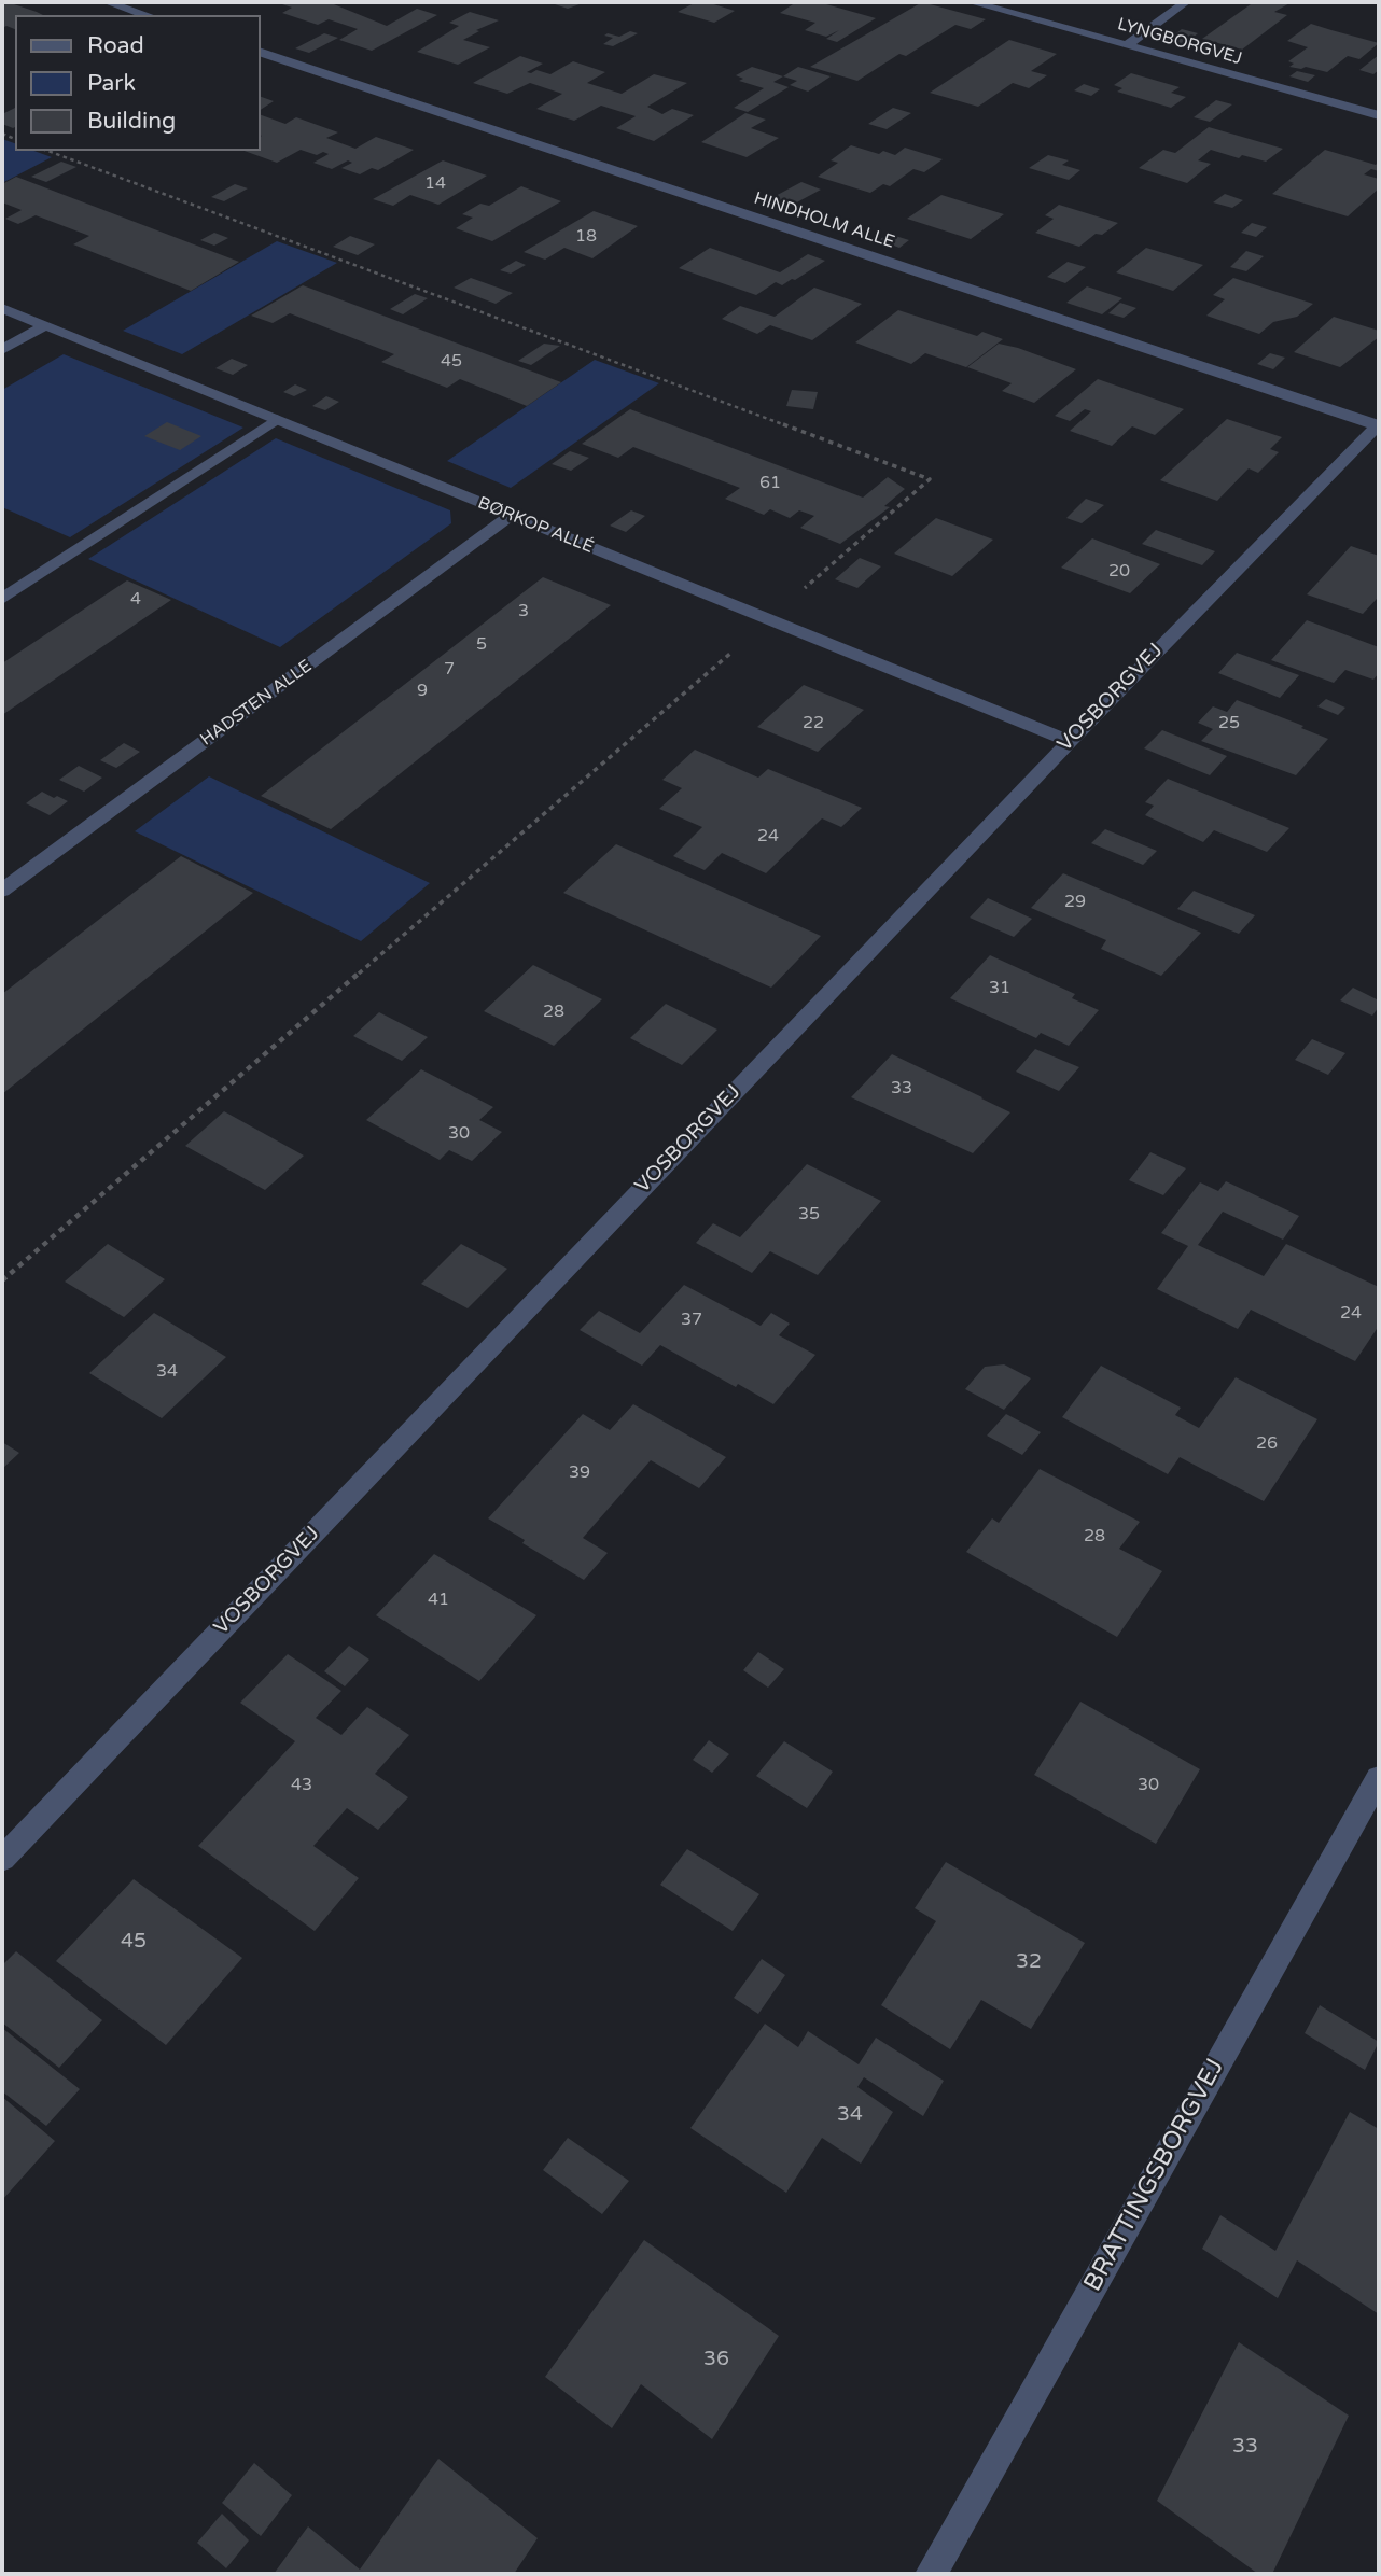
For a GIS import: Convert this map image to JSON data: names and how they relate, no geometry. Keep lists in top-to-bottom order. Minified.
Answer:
{"streets":{"street":["LYNGBORGVEJ","HINDHOLM ALLE","BØRKOP ALLÉ","VOSBORGVEJ","HADSTEN ALLE","BRATTINGSBORGVEJ"]},"crossings":[["HINDHOLM ALLE","VOSBORGVEJ"],["BØRKOP ALLÉ","VOSBORGVEJ"],["BØRKOP ALLÉ","HADSTEN ALLE"]],"house_numbers":["14","18","45","61","20","4","3","5","7","9","22","25","24","29","31","28","33","30","35","24","37","34","26","39","28","41","43","30","45","32","34","36","33"],"legend":["Road","Park","Building"]}
